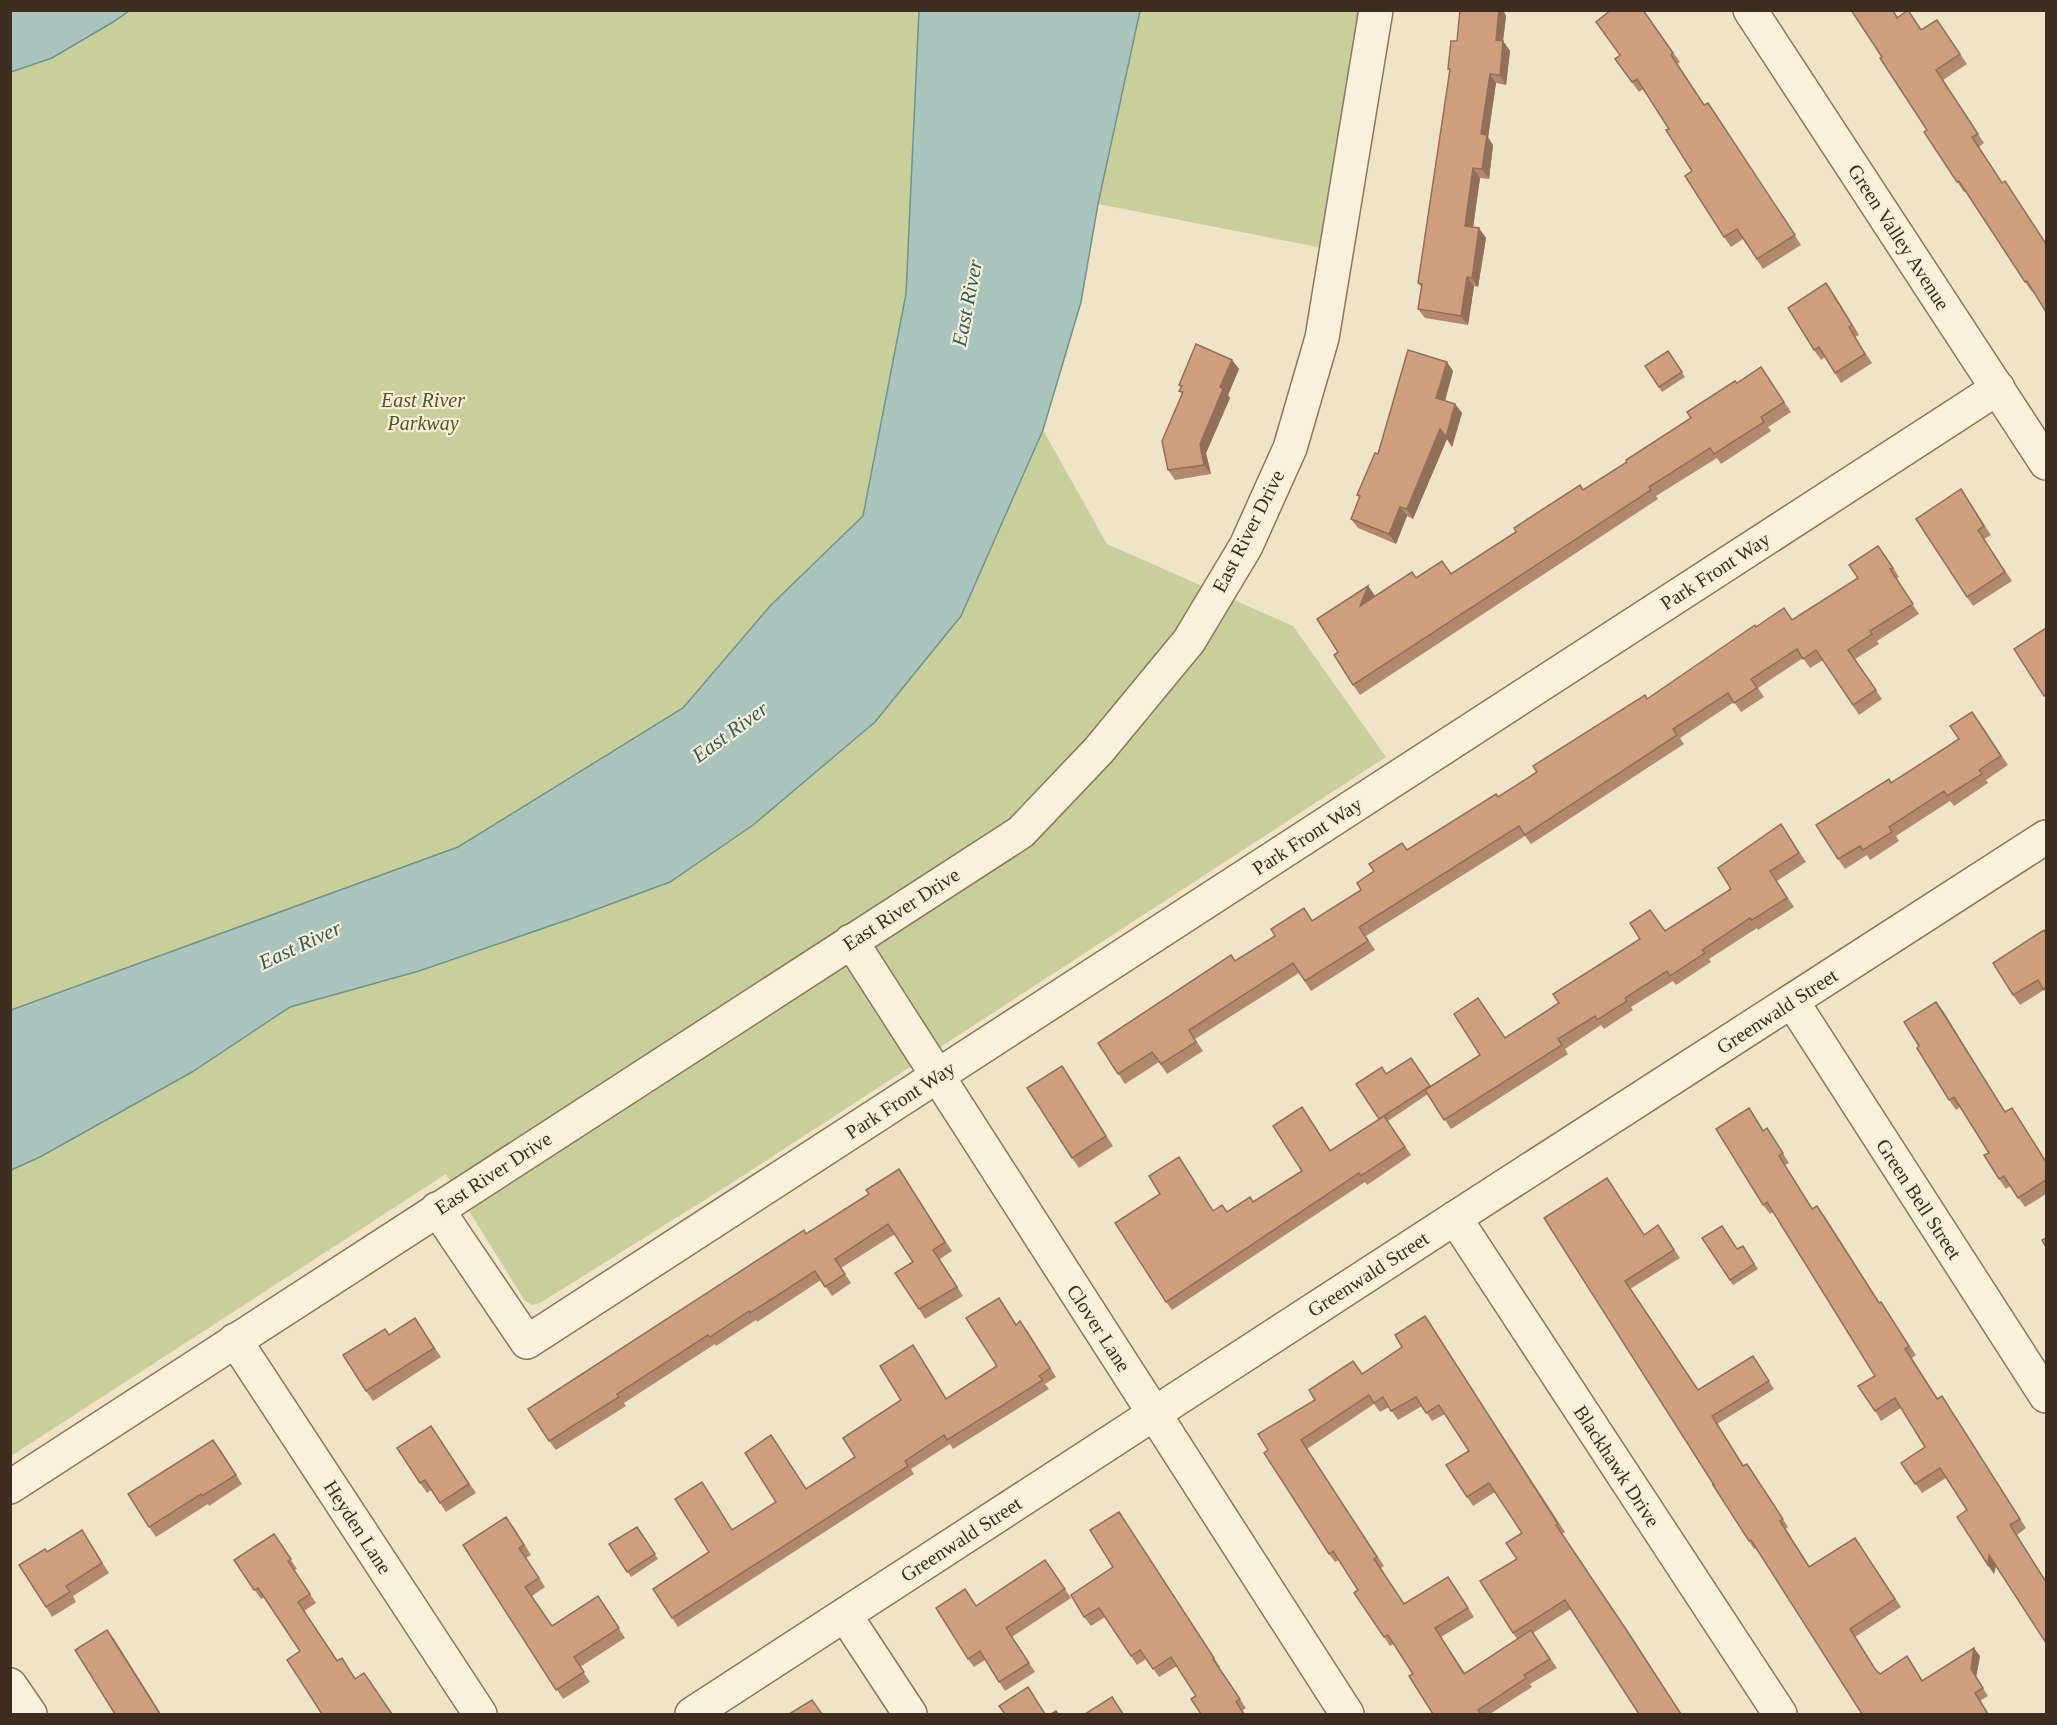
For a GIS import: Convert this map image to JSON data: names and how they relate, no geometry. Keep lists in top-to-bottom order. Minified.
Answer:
{"streets":{"street":["Green Valley Avenue","East River Drive","Park Front Way","Greenwald Street","Green Bell Street","Clover Lane","Blackhawk Drive","Heyden Lane"]},"crossings":[["Green Valley Avenue","Park Front Way"],["East River Drive","Park Front Way"],["East River Drive","Clover Lane"],["East River Drive","Heyden Lane"],["Park Front Way","Clover Lane"],["Greenwald Street","Green Bell Street"],["Greenwald Street","Clover Lane"],["Greenwald Street","Blackhawk Drive"]],"water":["East River"],"parks":["East River Parkway"]}
